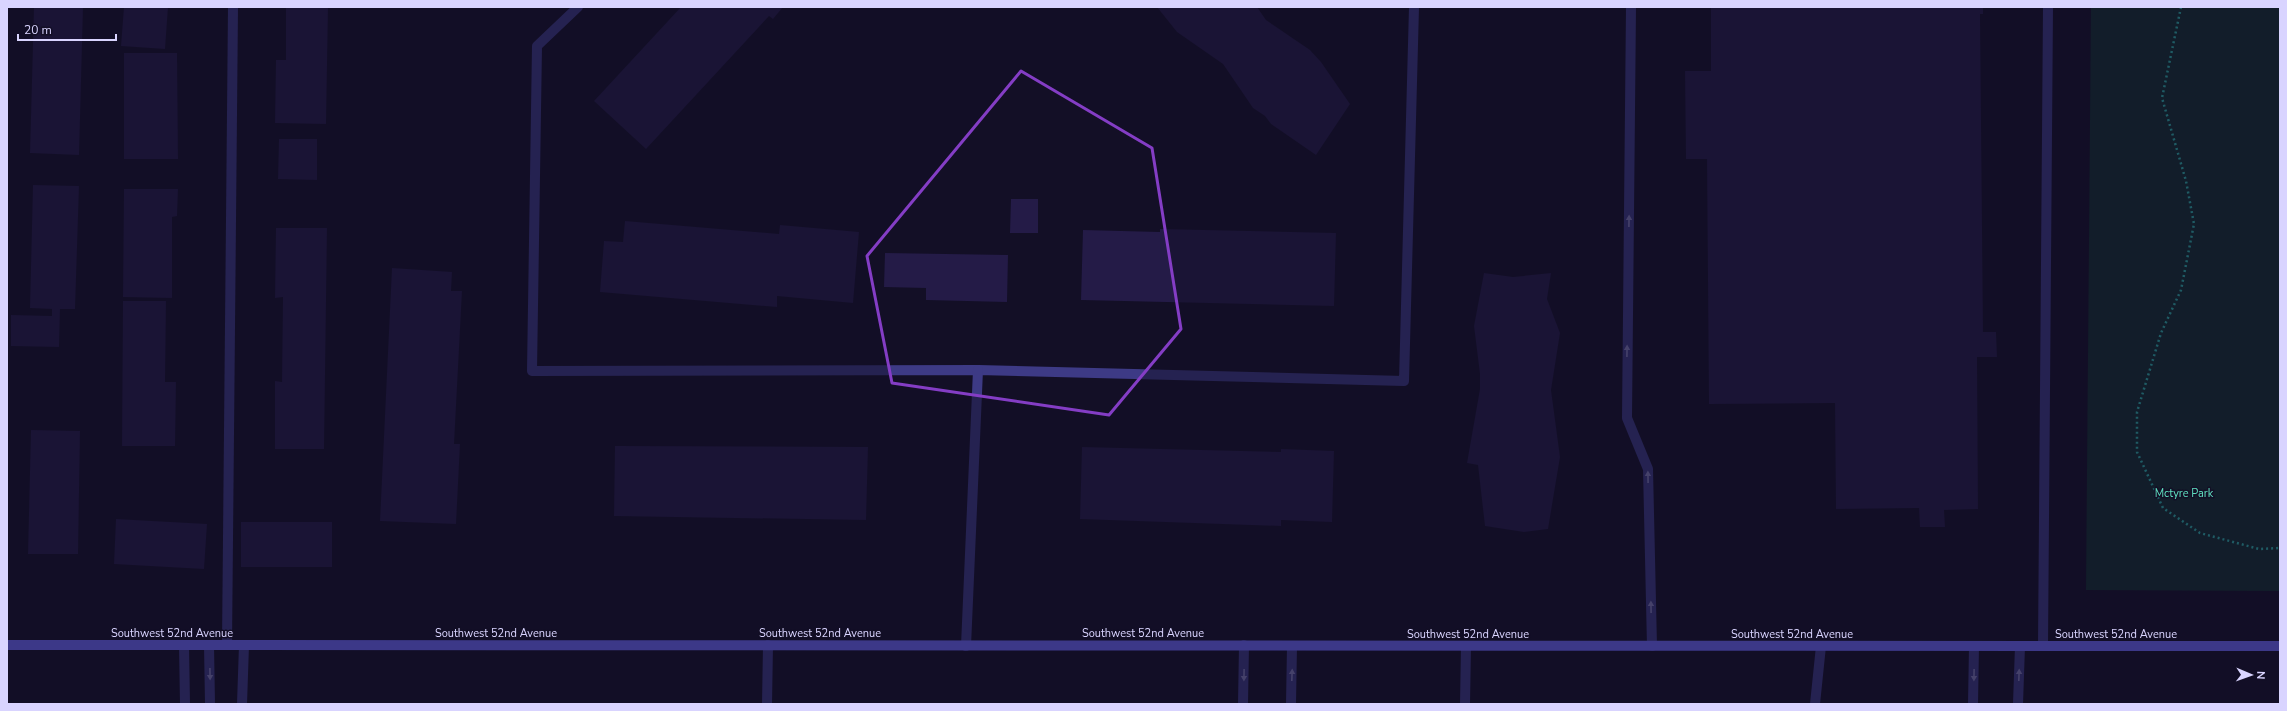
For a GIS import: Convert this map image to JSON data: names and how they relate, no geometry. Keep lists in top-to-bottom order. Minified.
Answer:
{"streets":{"street":["Southwest 52nd Avenue"]},"parks":["Mctyre Park"],"scale_bar":"20 m","north":"right"}
